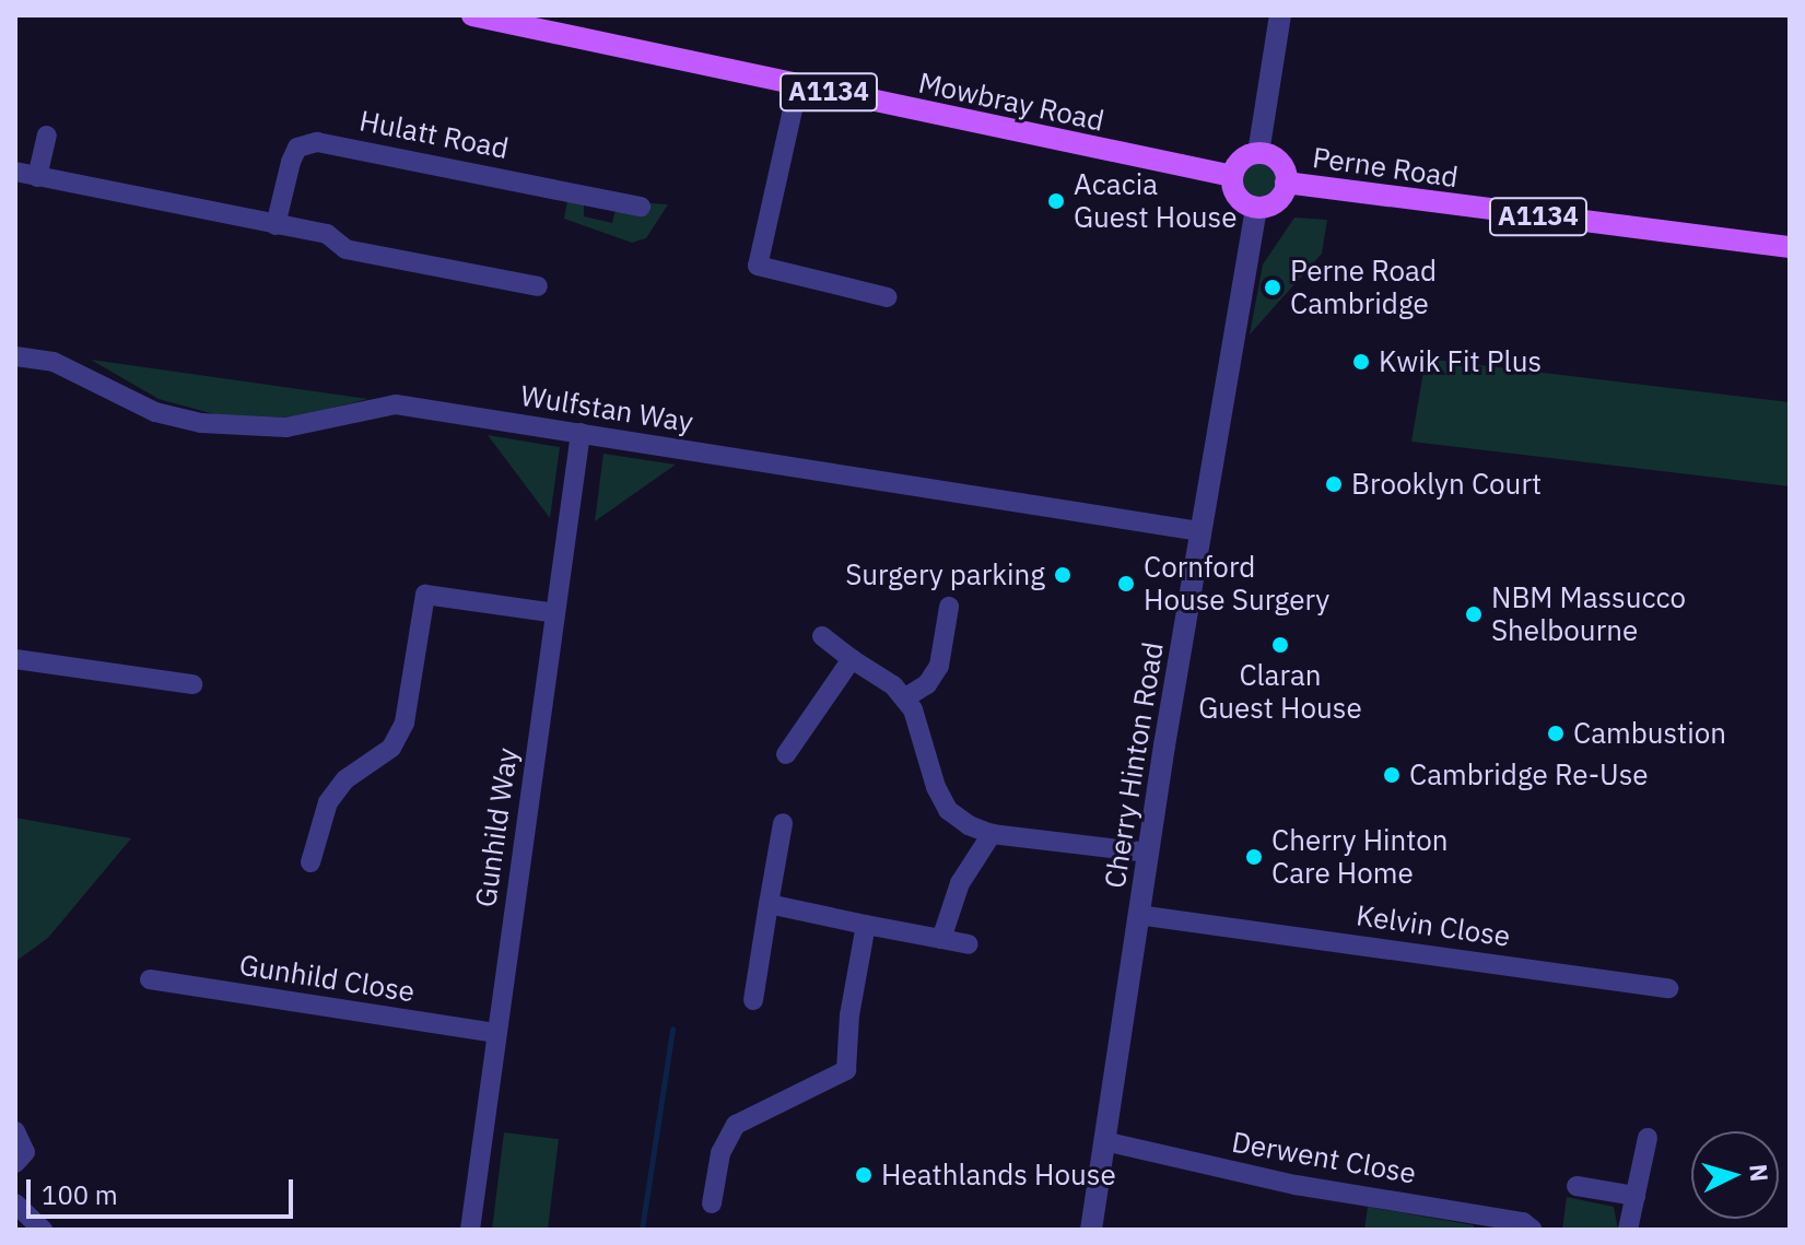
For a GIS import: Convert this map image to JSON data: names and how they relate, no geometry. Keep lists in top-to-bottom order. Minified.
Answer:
{"streets":{"main road":["A1134","Mowbray Road","Perne Road"],"street":["Hulatt Road","Wulfstan Way","Cherry Hinton Road","Gunhild Way","Kelvin Close","Gunhild Close","Derwent Close"]},"crossings":[["Mowbray Road","Perne Road"],["Mowbray Road","Cherry Hinton Road"],["Perne Road","Cherry Hinton Road"],["Wulfstan Way","Cherry Hinton Road"],["Wulfstan Way","Gunhild Way"],["Cherry Hinton Road","Kelvin Close"],["Cherry Hinton Road","Derwent Close"],["Gunhild Way","Gunhild Close"]],"places":["Acacia Guest House","Perne Road Cambridge","Kwik Fit Plus","Brooklyn Court","Surgery parking","Cornford House Surgery","NBM Massucco Shelbourne","Claran Guest House","Cambustion","Cambridge Re-Use","Cherry Hinton Care Home","Heathlands House"],"scale_bar":"100 m","north":"right"}
